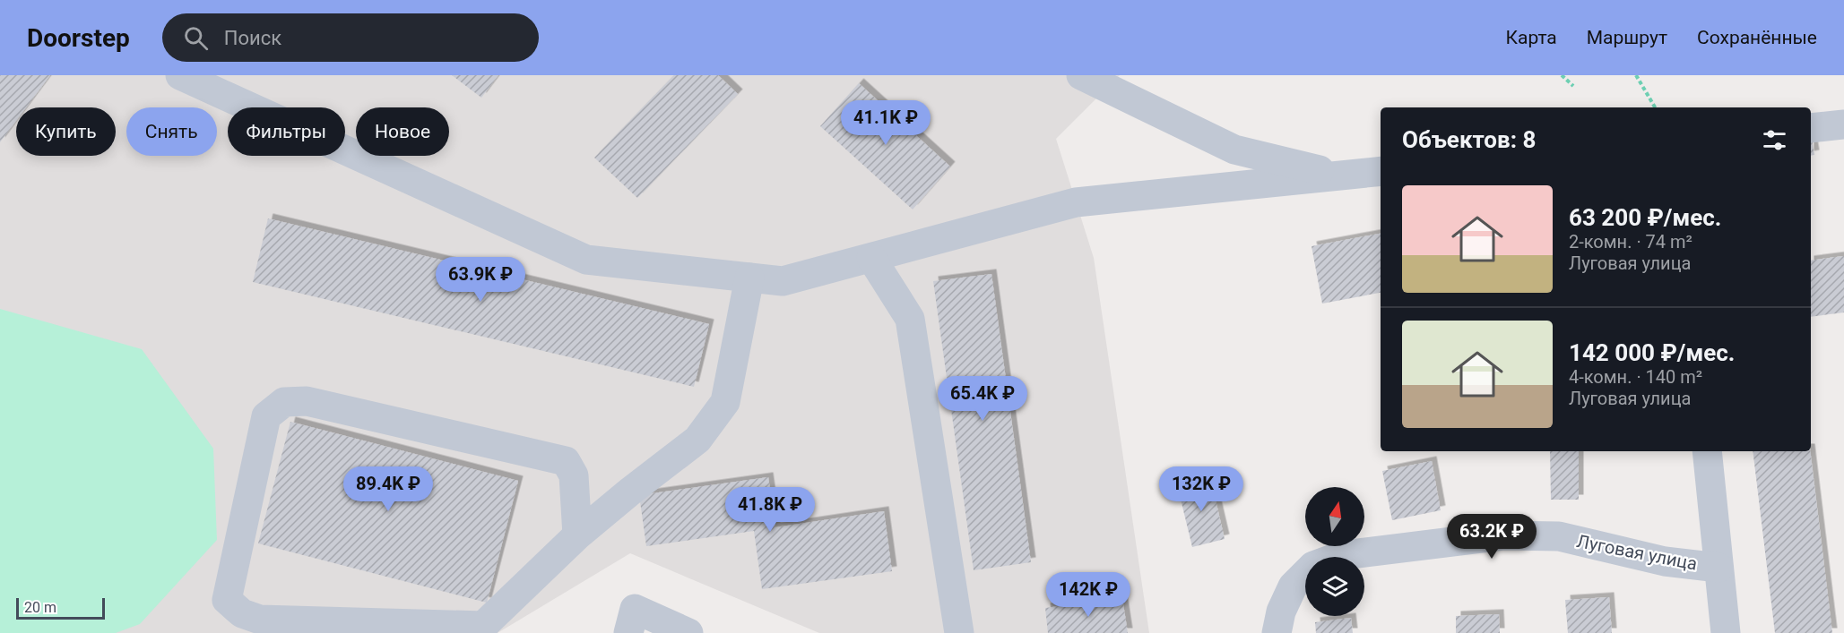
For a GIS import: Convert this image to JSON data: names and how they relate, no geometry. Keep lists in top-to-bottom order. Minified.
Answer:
{"streets":{"street":["Луговая улица"]},"scale_bar":"20 m","north":"top","page":{"header":"Doorstep","search":"Поиск","nav":["Карта","Маршрут","Сохранённые"],"price":["41.1K ₽","63.9K ₽","65.4K ₽","89.4K ₽","132K ₽","41.8K ₽","63.2K ₽","142K ₽"],"chip":["Купить","Снять","Фильтры","Новое"],"heading":"Объектов: 8","list":[{"name":"63 200 ₽/мес.","note":"2-комн. · 74 m² · Луговая улица"},{"name":"142 000 ₽/мес.","note":"4-комн. · 140 m² · Луговая улица"}],"scale":"20 m"}}
